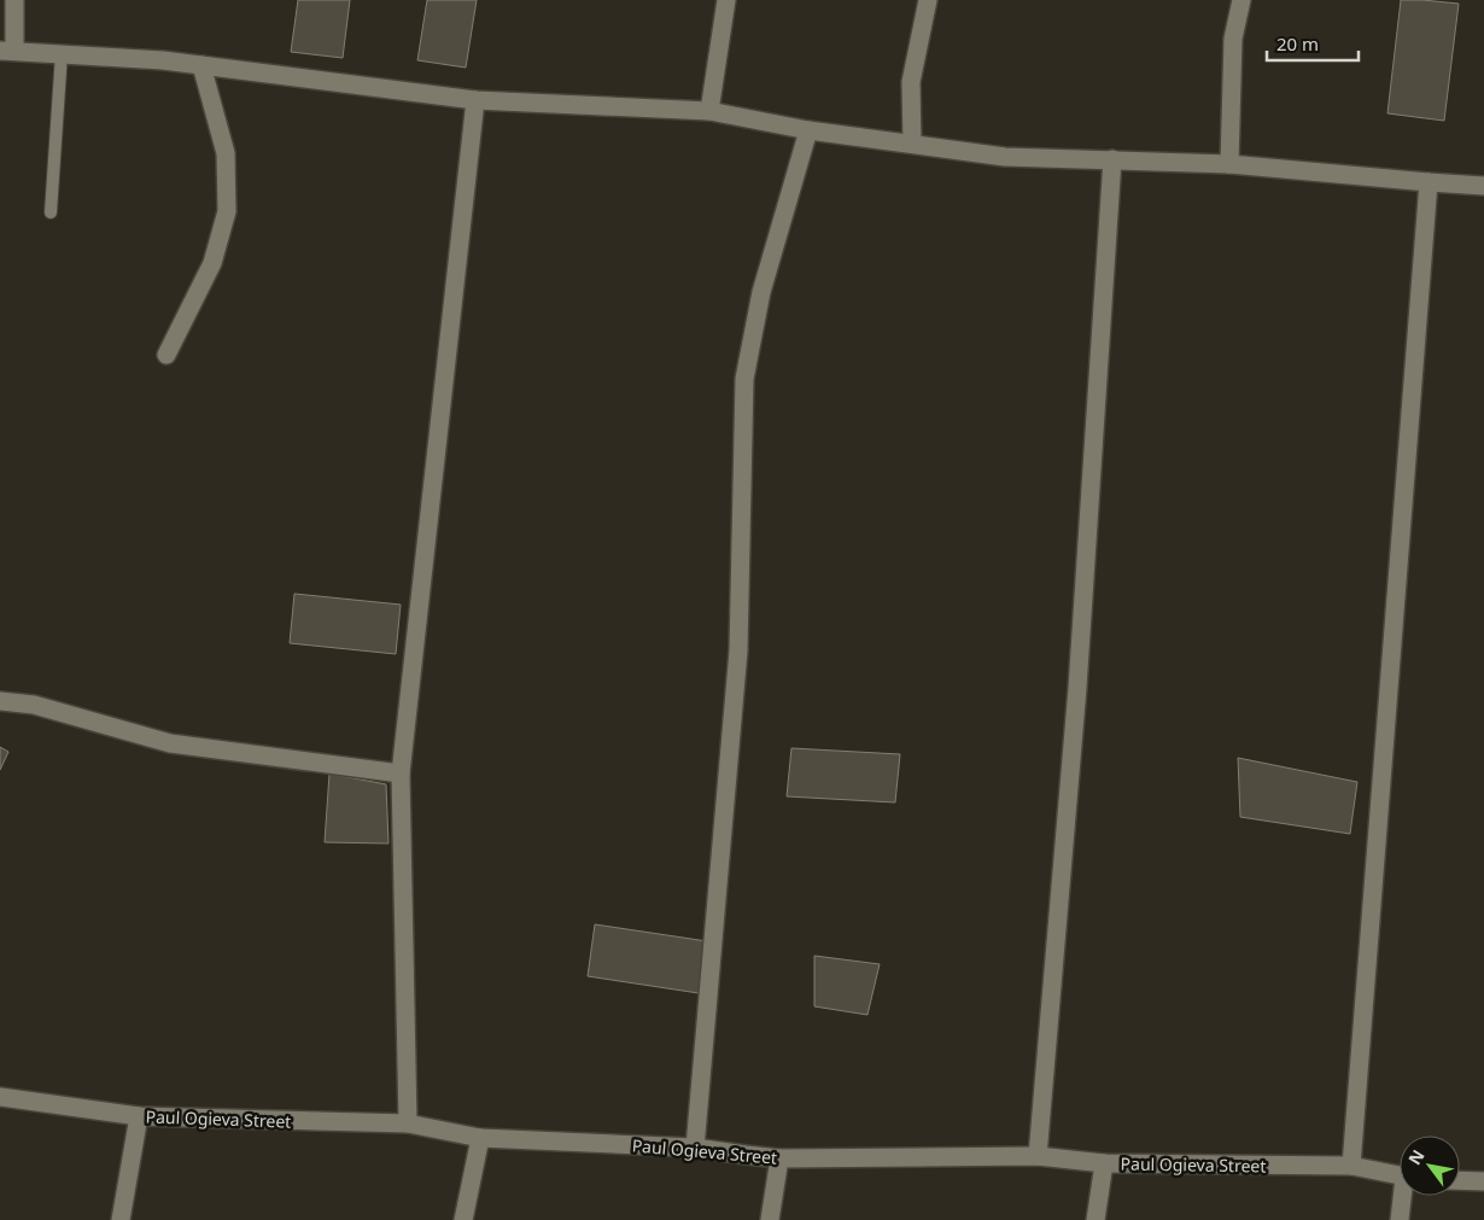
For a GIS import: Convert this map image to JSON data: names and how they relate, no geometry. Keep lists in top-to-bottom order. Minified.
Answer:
{"streets":{"street":["Paul Ogieva Street"]},"scale_bar":"20 m","north":"top left"}
